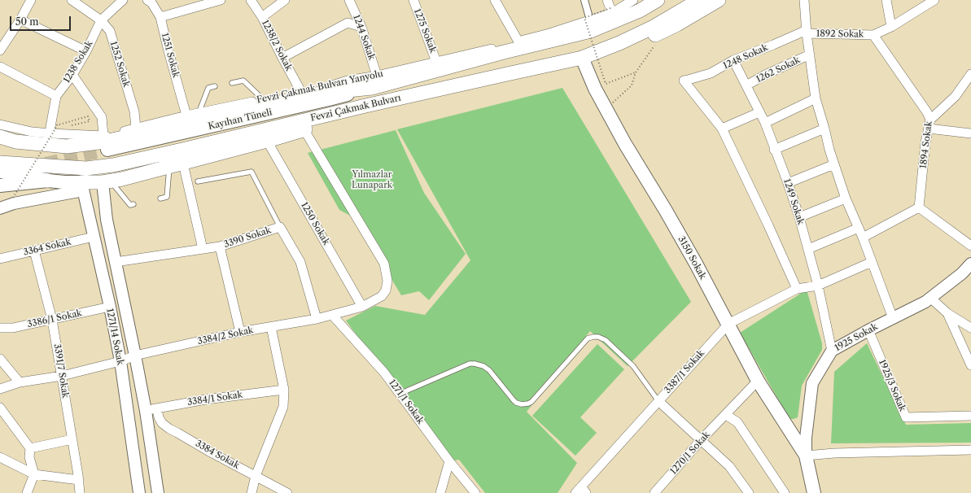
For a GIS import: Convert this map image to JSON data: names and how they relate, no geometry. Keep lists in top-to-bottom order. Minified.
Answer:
{"streets":{"main road":["Fevzi Çakmak Bulvarı","Kayıhan Tüneli","3150 Sokak"],"street":["1275 Sokak","1892 Sokak","1244 Sokak","1238/2 Sokak","1251 Sokak","1248 Sokak","1238 Sokak","1252 Sokak","1262 Sokak","Fevzi Çakmak Bulvarı Yanyolu","1894 Sokak","1249 Sokak","1250 Sokak","3390 Sokak","3364 Sokak","3386/1 Sokak","3384/2 Sokak","1271/14 Sokak","1925 Sokak","3391/7 Sokak","3387/1 Sokak","1925/3 Sokak","3384/1 Sokak","1271/1 Sokak","1270/1 Sokak","3384 Sokak"]},"crossings":[["1275 Sokak","Fevzi Çakmak Bulvarı Yanyolu"],["1892 Sokak","1248 Sokak"],["1892 Sokak","1894 Sokak"],["1244 Sokak","Fevzi Çakmak Bulvarı Yanyolu"],["1244 Sokak","Fevzi Çakmak Bulvarı"],["1244 Sokak","Kayıhan Tüneli"],["1238/2 Sokak","Fevzi Çakmak Bulvarı Yanyolu"],["1251 Sokak","Fevzi Çakmak Bulvarı Yanyolu"],["1248 Sokak","1249 Sokak"],["1238 Sokak","1252 Sokak"],["1238 Sokak","Fevzi Çakmak Bulvarı Yanyolu"],["1252 Sokak","Fevzi Çakmak Bulvarı Yanyolu"],["1262 Sokak","1249 Sokak"],["Fevzi Çakmak Bulvarı Yanyolu","Fevzi Çakmak Bulvarı"],["Fevzi Çakmak Bulvarı Yanyolu","Kayıhan Tüneli"],["Fevzi Çakmak Bulvarı","Kayıhan Tüneli"],["Fevzi Çakmak Bulvarı","3150 Sokak"],["1249 Sokak","1925 Sokak"],["1249 Sokak","3387/1 Sokak"],["1250 Sokak","3384/2 Sokak"],["3390 Sokak","3384/2 Sokak"],["3364 Sokak","1271/14 Sokak"],["3364 Sokak","3391/7 Sokak"],["3150 Sokak","1925 Sokak"],["3150 Sokak","3387/1 Sokak"],["3150 Sokak","1270/1 Sokak"],["3386/1 Sokak","1271/14 Sokak"],["3386/1 Sokak","3391/7 Sokak"],["3384/2 Sokak","1271/14 Sokak"],["3384/2 Sokak","3391/7 Sokak"],["3384/2 Sokak","1271/1 Sokak"],["1925 Sokak","1925/3 Sokak"],["3384/1 Sokak","3384 Sokak"]],"parks":["Yılmazlar Lunapark"],"scale_bar":"50 m"}
